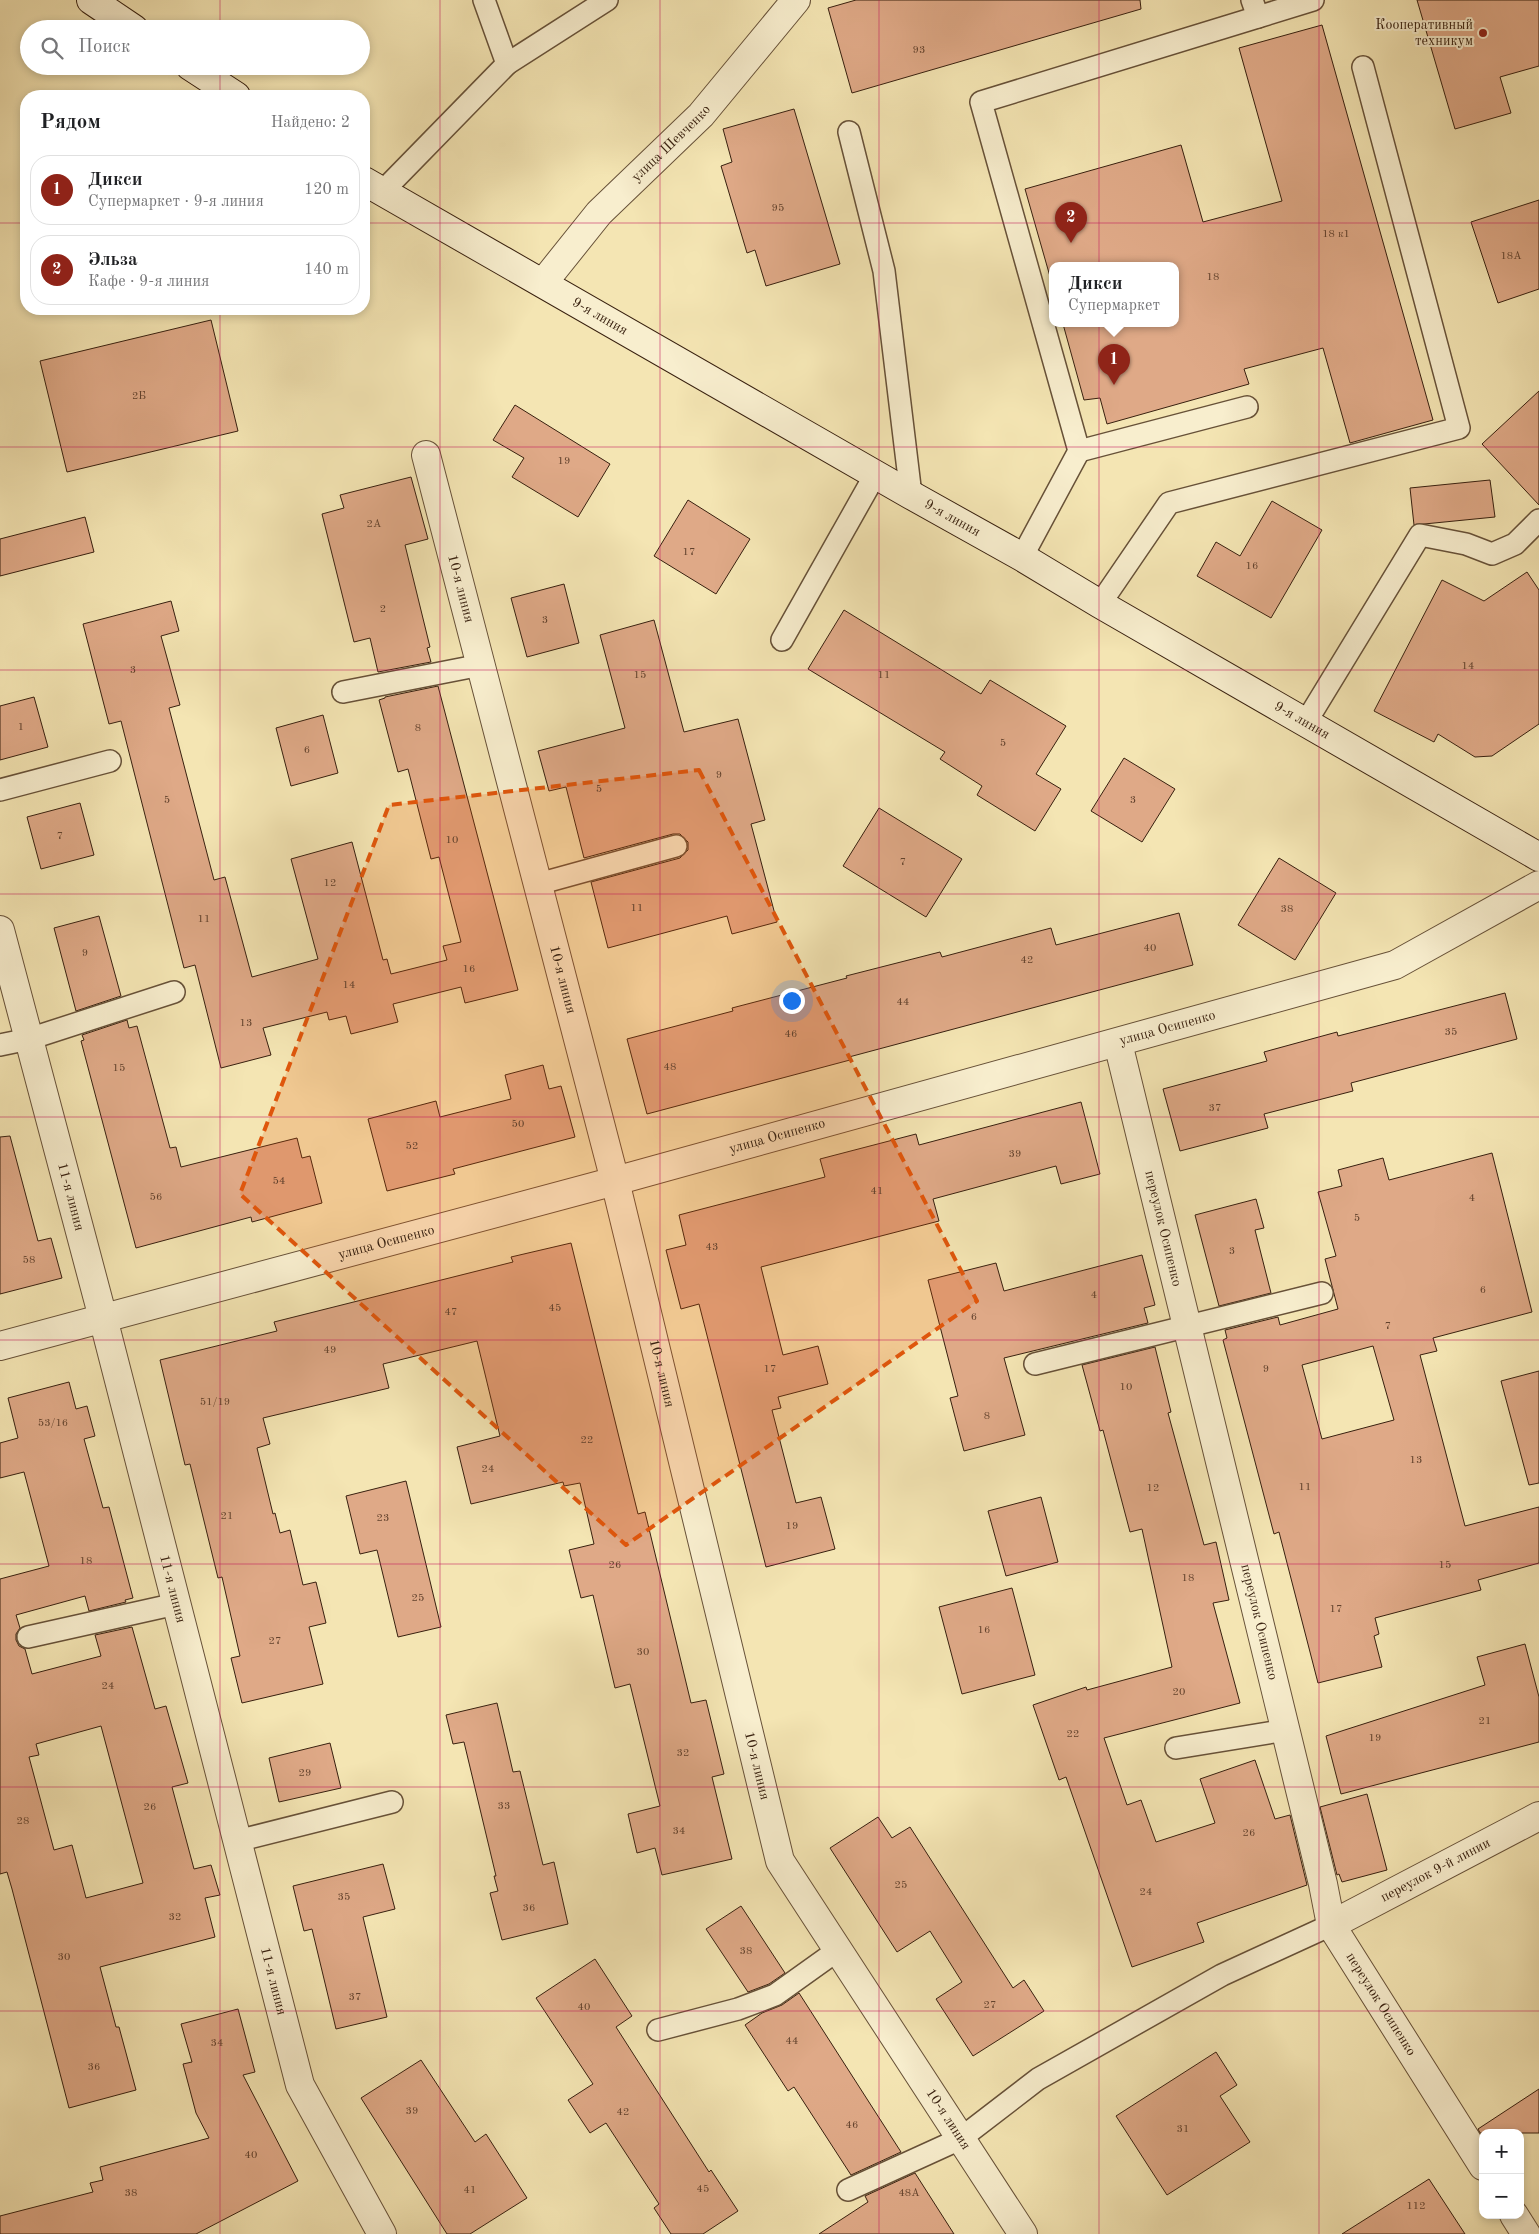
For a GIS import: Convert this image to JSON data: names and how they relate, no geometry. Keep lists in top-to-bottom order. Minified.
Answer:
{"streets":{"street":["улица Шевченко","9-я линия","10-я линия","улица Осипенко","11-я линия","переулок Осипенко","переулок 9-й линии"]},"crossings":[["улица Шевченко","9-я линия"],["10-я линия","улица Осипенко"],["улица Осипенко","11-я линия"],["улица Осипенко","переулок Осипенко"],["переулок Осипенко","переулок 9-й линии"]],"places":["Кооперативный техникум"],"house_numbers":["93","95","18 к1","18А","18","2Б","19","2А","17","16","2","3","14","3","15","11","1","8","5","6","9","5","5","3","7","10","7","12","11","38","11","40","9","42","16","14","44","13","35","46","48","15","37","50","52","39","54","41","56","4","5","43","3","58","6","4","45","47","6","7","49","17","9","10","51/19","8","53/16","22","13","24","11","12","21","23","19","18","26","15","18","25","17","16","27","30","24","20","21","22","19","32","29","33","26","28","34","26","25","24","35","36","32","38","30","37","27","40","44","34","36","39","42","46","31","40","45","41","38","48А","112"],"page":{"search":"Поиск","heading":["Рядом","Найдено: 2"],"list":[{"mark":"1","name":"Дикси","note":"Супермаркет · 9-я линия","value":"120 m"},{"mark":"2","name":"Эльза","note":"Кафе · 9-я линия","value":"140 m"}],"pins":["2","1"],"popup":["Дикси","Супермаркет"],"map_buttons":["+","−"]}}
